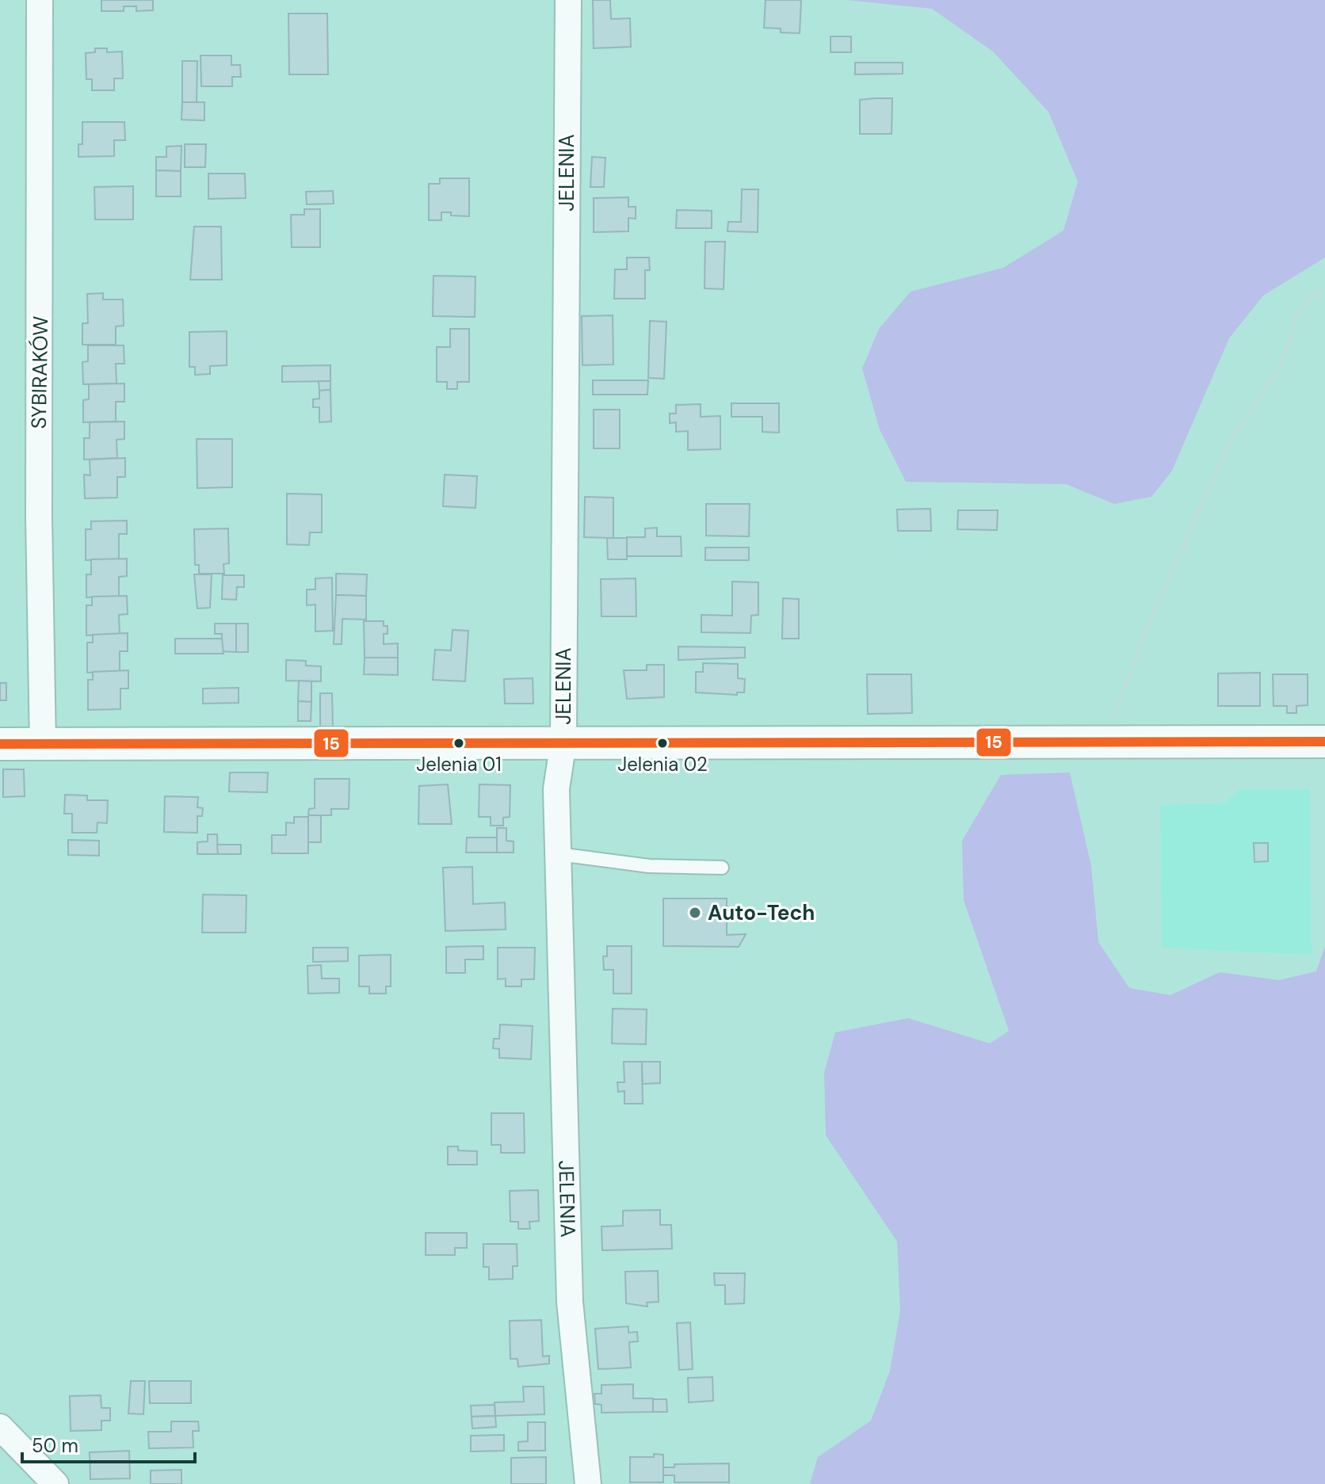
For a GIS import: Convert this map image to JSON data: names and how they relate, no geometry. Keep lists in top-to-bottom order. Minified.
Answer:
{"streets":{"street":["JELENIA","SYBIRAKÓW"]},"places":["Jelenia 01","Jelenia 02","Auto-Tech"],"lines":["transit line 15"],"scale_bar":"50 m"}
